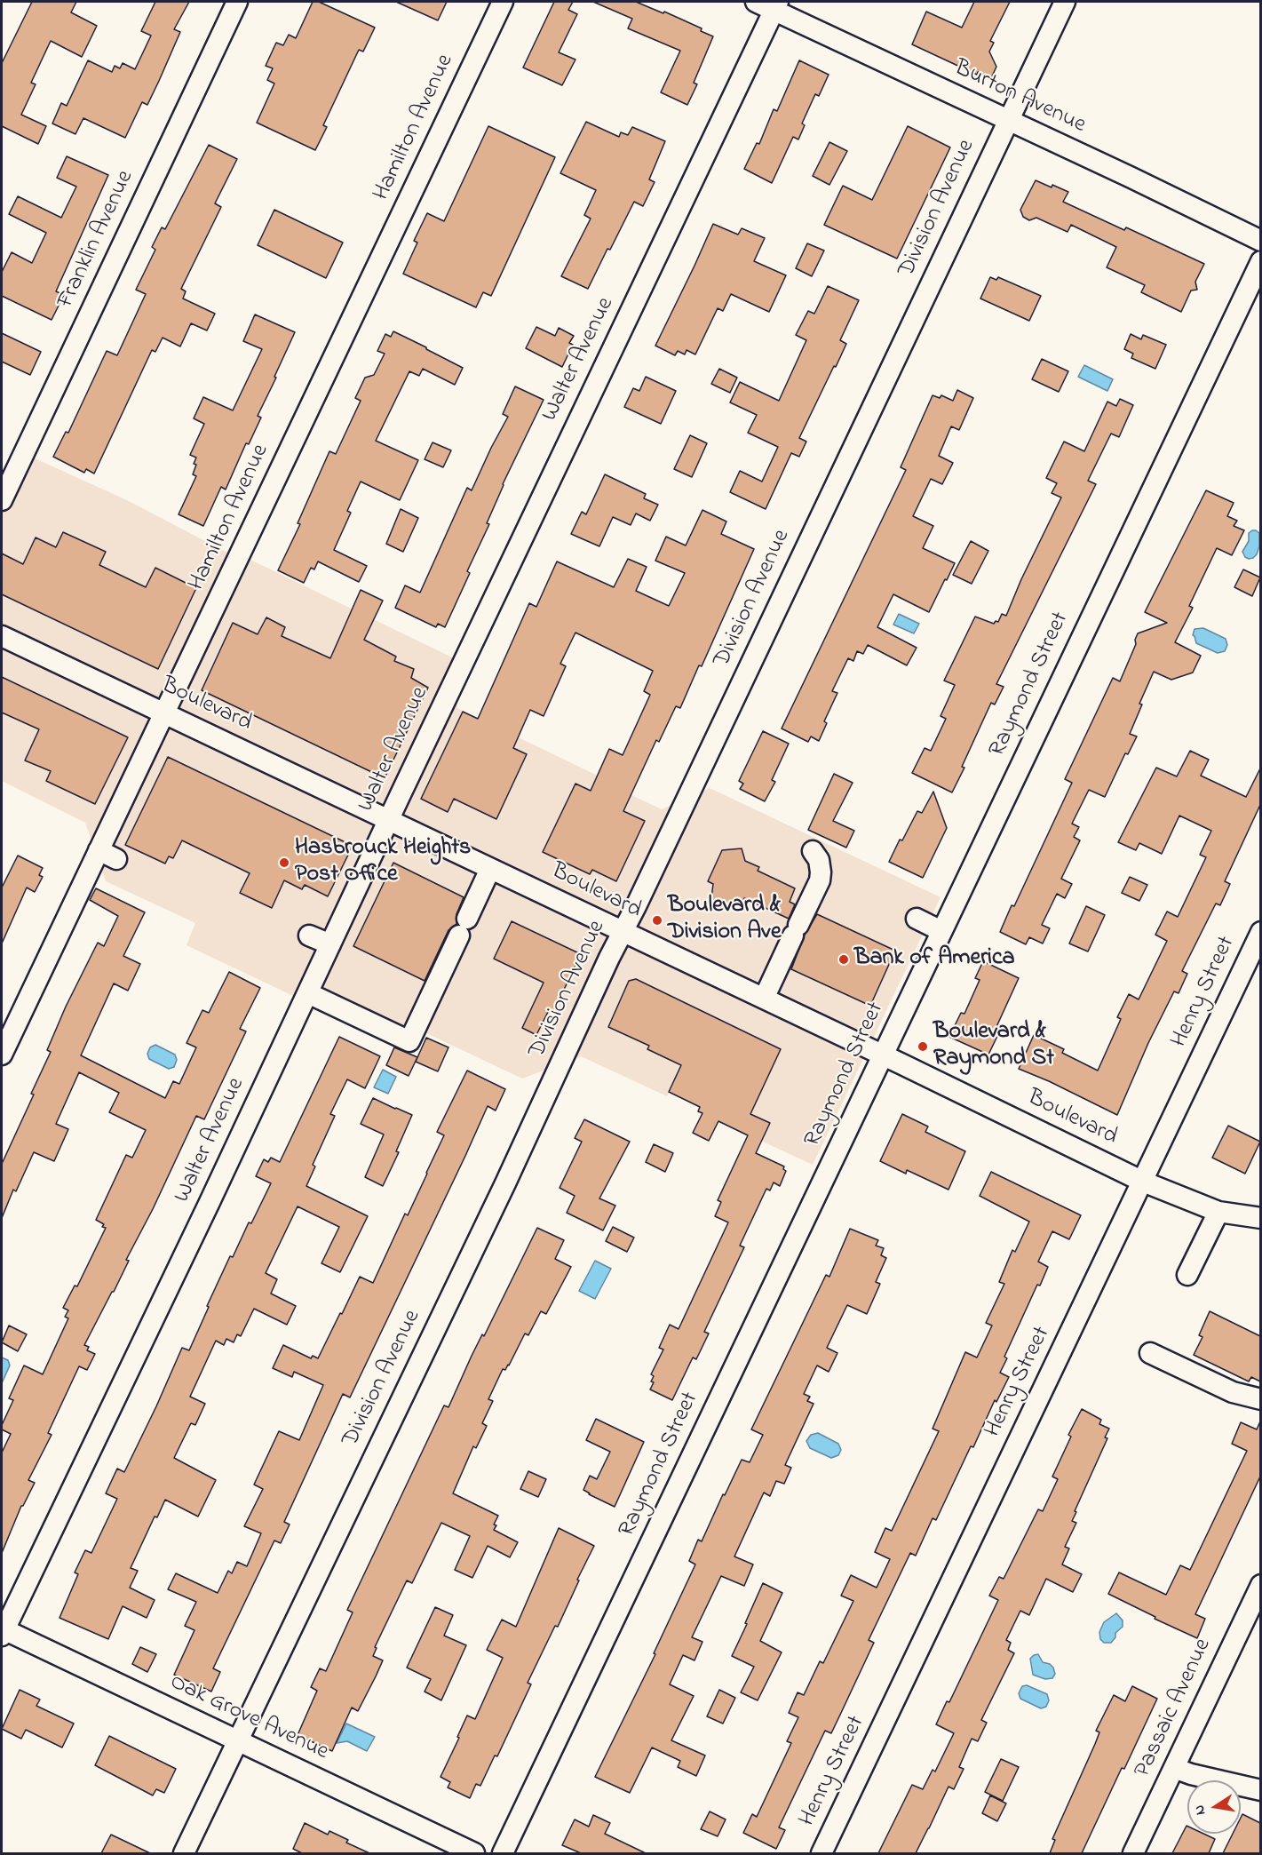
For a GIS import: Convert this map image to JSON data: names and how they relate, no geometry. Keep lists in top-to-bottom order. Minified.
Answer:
{"streets":{"street":["Burton Avenue","Hamilton Avenue","Division Avenue","Franklin Avenue","Walter Avenue","Raymond Street","Boulevard","Henry Street","Passaic Avenue","Oak Grove Avenue"]},"crossings":[["Burton Avenue","Division Avenue"],["Burton Avenue","Walter Avenue"],["Hamilton Avenue","Boulevard"],["Division Avenue","Boulevard"],["Division Avenue","Oak Grove Avenue"],["Walter Avenue","Boulevard"],["Walter Avenue","Oak Grove Avenue"],["Raymond Street","Boulevard"],["Boulevard","Henry Street"]],"places":["Hasbrouck Heights Post Office","Boulevard & Division Ave","Bank of America","Boulevard & Raymond St"],"north":"left"}
